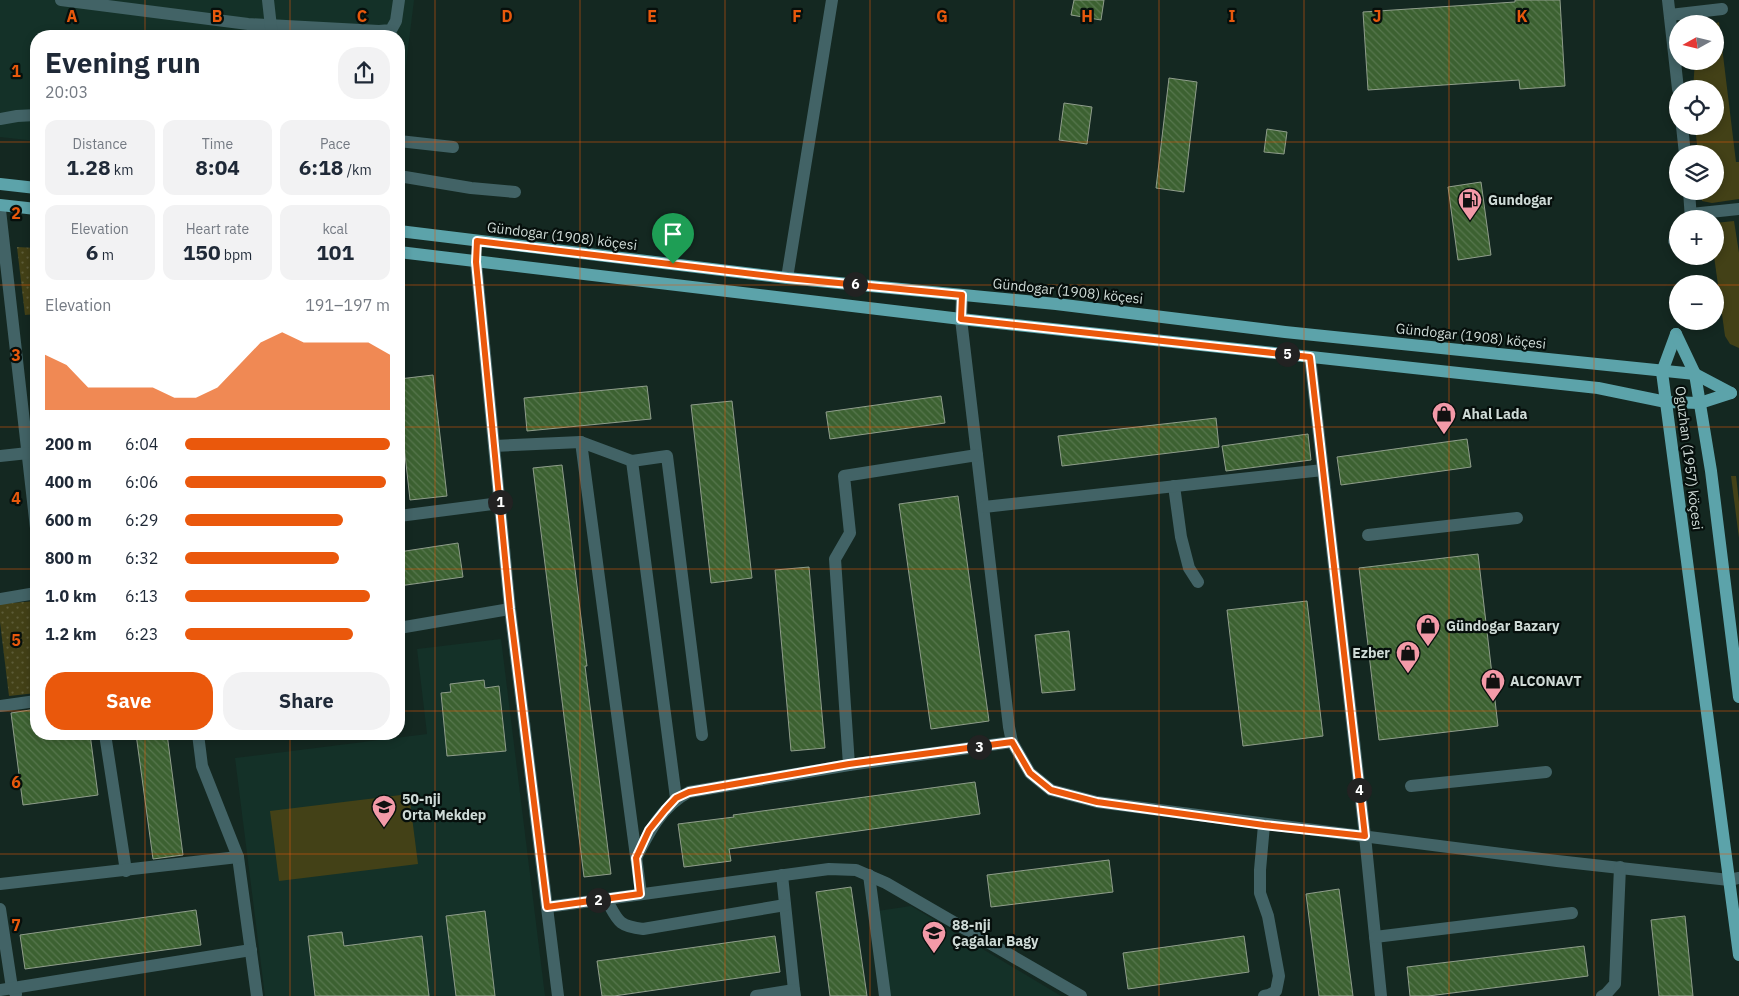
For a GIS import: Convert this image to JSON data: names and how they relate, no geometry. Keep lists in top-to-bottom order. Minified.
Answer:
{"streets":{"main road":["Gündogar (1908) köçesi","Oguzhan (1957) köçesi"]},"crossings":[["Gündogar (1908) köçesi","Oguzhan (1957) köçesi"]],"places":{"fuel station":["Gundogar"],"shop":["Ahal Lada","Gündogar Bazary","Ezber","ALCONAVT"],"school or university":["50-nji Orta Mekdep","88-nji Çagalar Bagy"]},"north":"left","page":{"map_buttons":["+","−"],"heading":["Evening run","20:03"],"stats":[["Distance","1.28 km"],["Time","8:04"],["Pace","6:18 /km"],["Elevation","6 m"],["Heart rate","150 bpm"],["kcal","101"]],"pins":["6","5","1","3","4","2"],"chart":["Elevation","191–197 m"],"list":[{"name":"200 m","note":"6:04"},{"name":"400 m","note":"6:06"},{"name":"600 m","note":"6:29"},{"name":"800 m","note":"6:32"},{"name":"1.0 km","note":"6:13"},{"name":"1.2 km","note":"6:23"}],"buttons":["Save","Share"]},"grid":{"columns":["A","B","C","D","E","F","G","H","I","J","K"],"rows":["1","2","3","4","5","6","7"]}}
